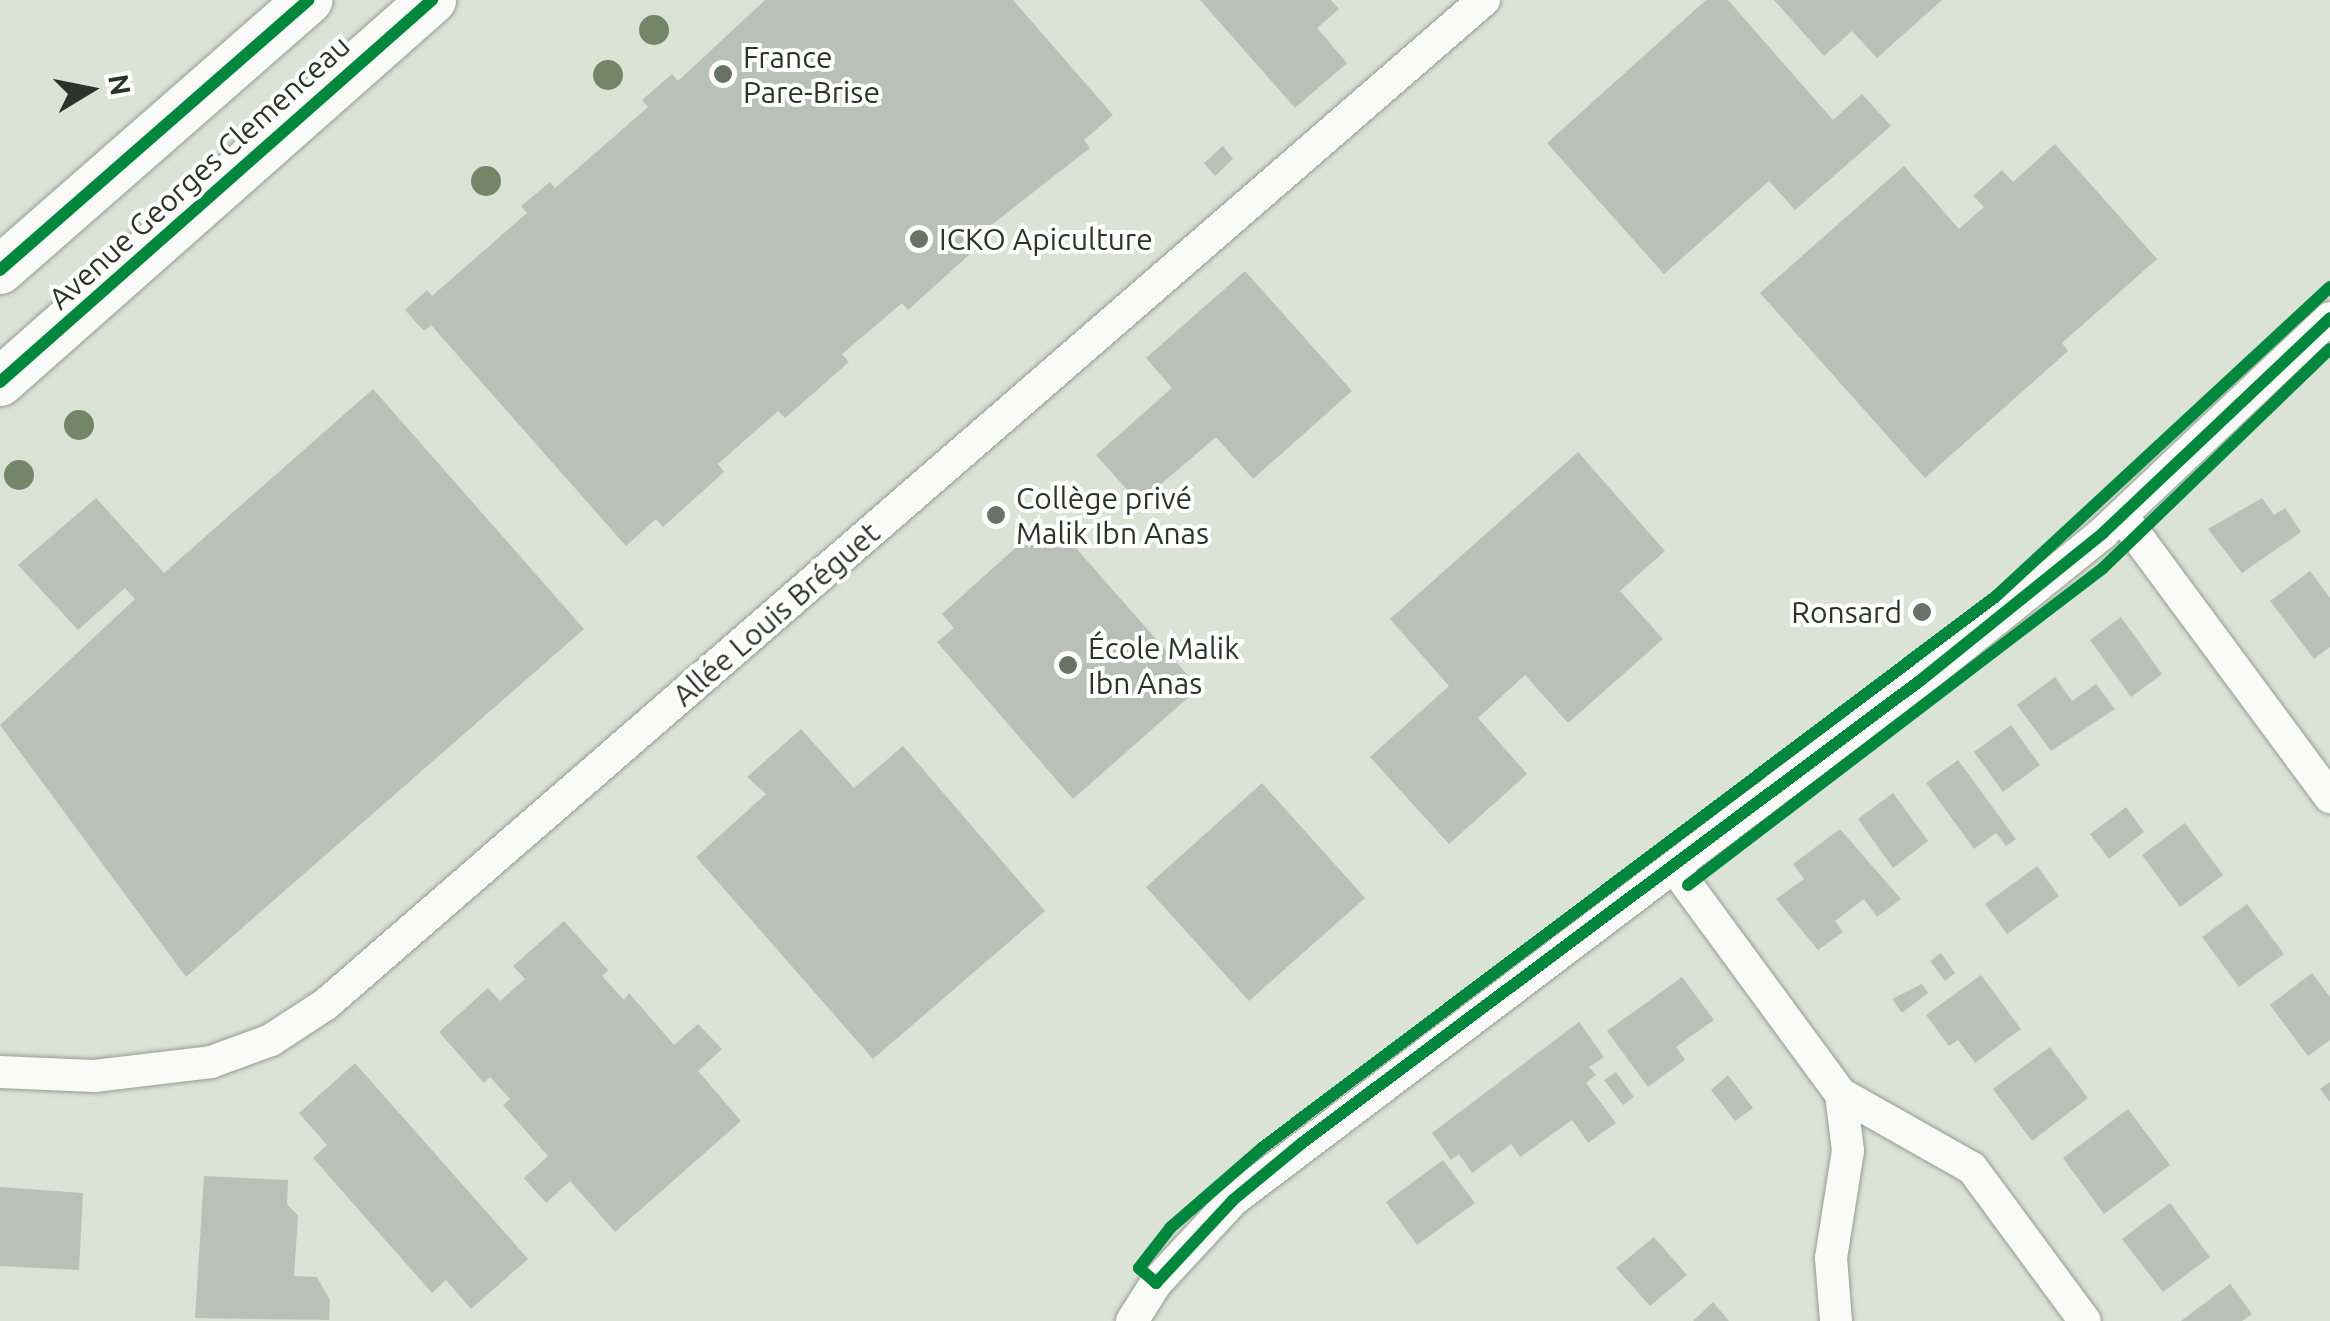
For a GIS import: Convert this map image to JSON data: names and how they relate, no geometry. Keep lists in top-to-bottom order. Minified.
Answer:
{"streets":{"main road":["Avenue Georges Clemenceau"],"street":["Allée Louis Bréguet"]},"places":["France Pare-Brise","ICKO Apiculture","Collège privé Malik Ibn Anas","Ronsard","École Malik Ibn Anas"],"north":"right"}
